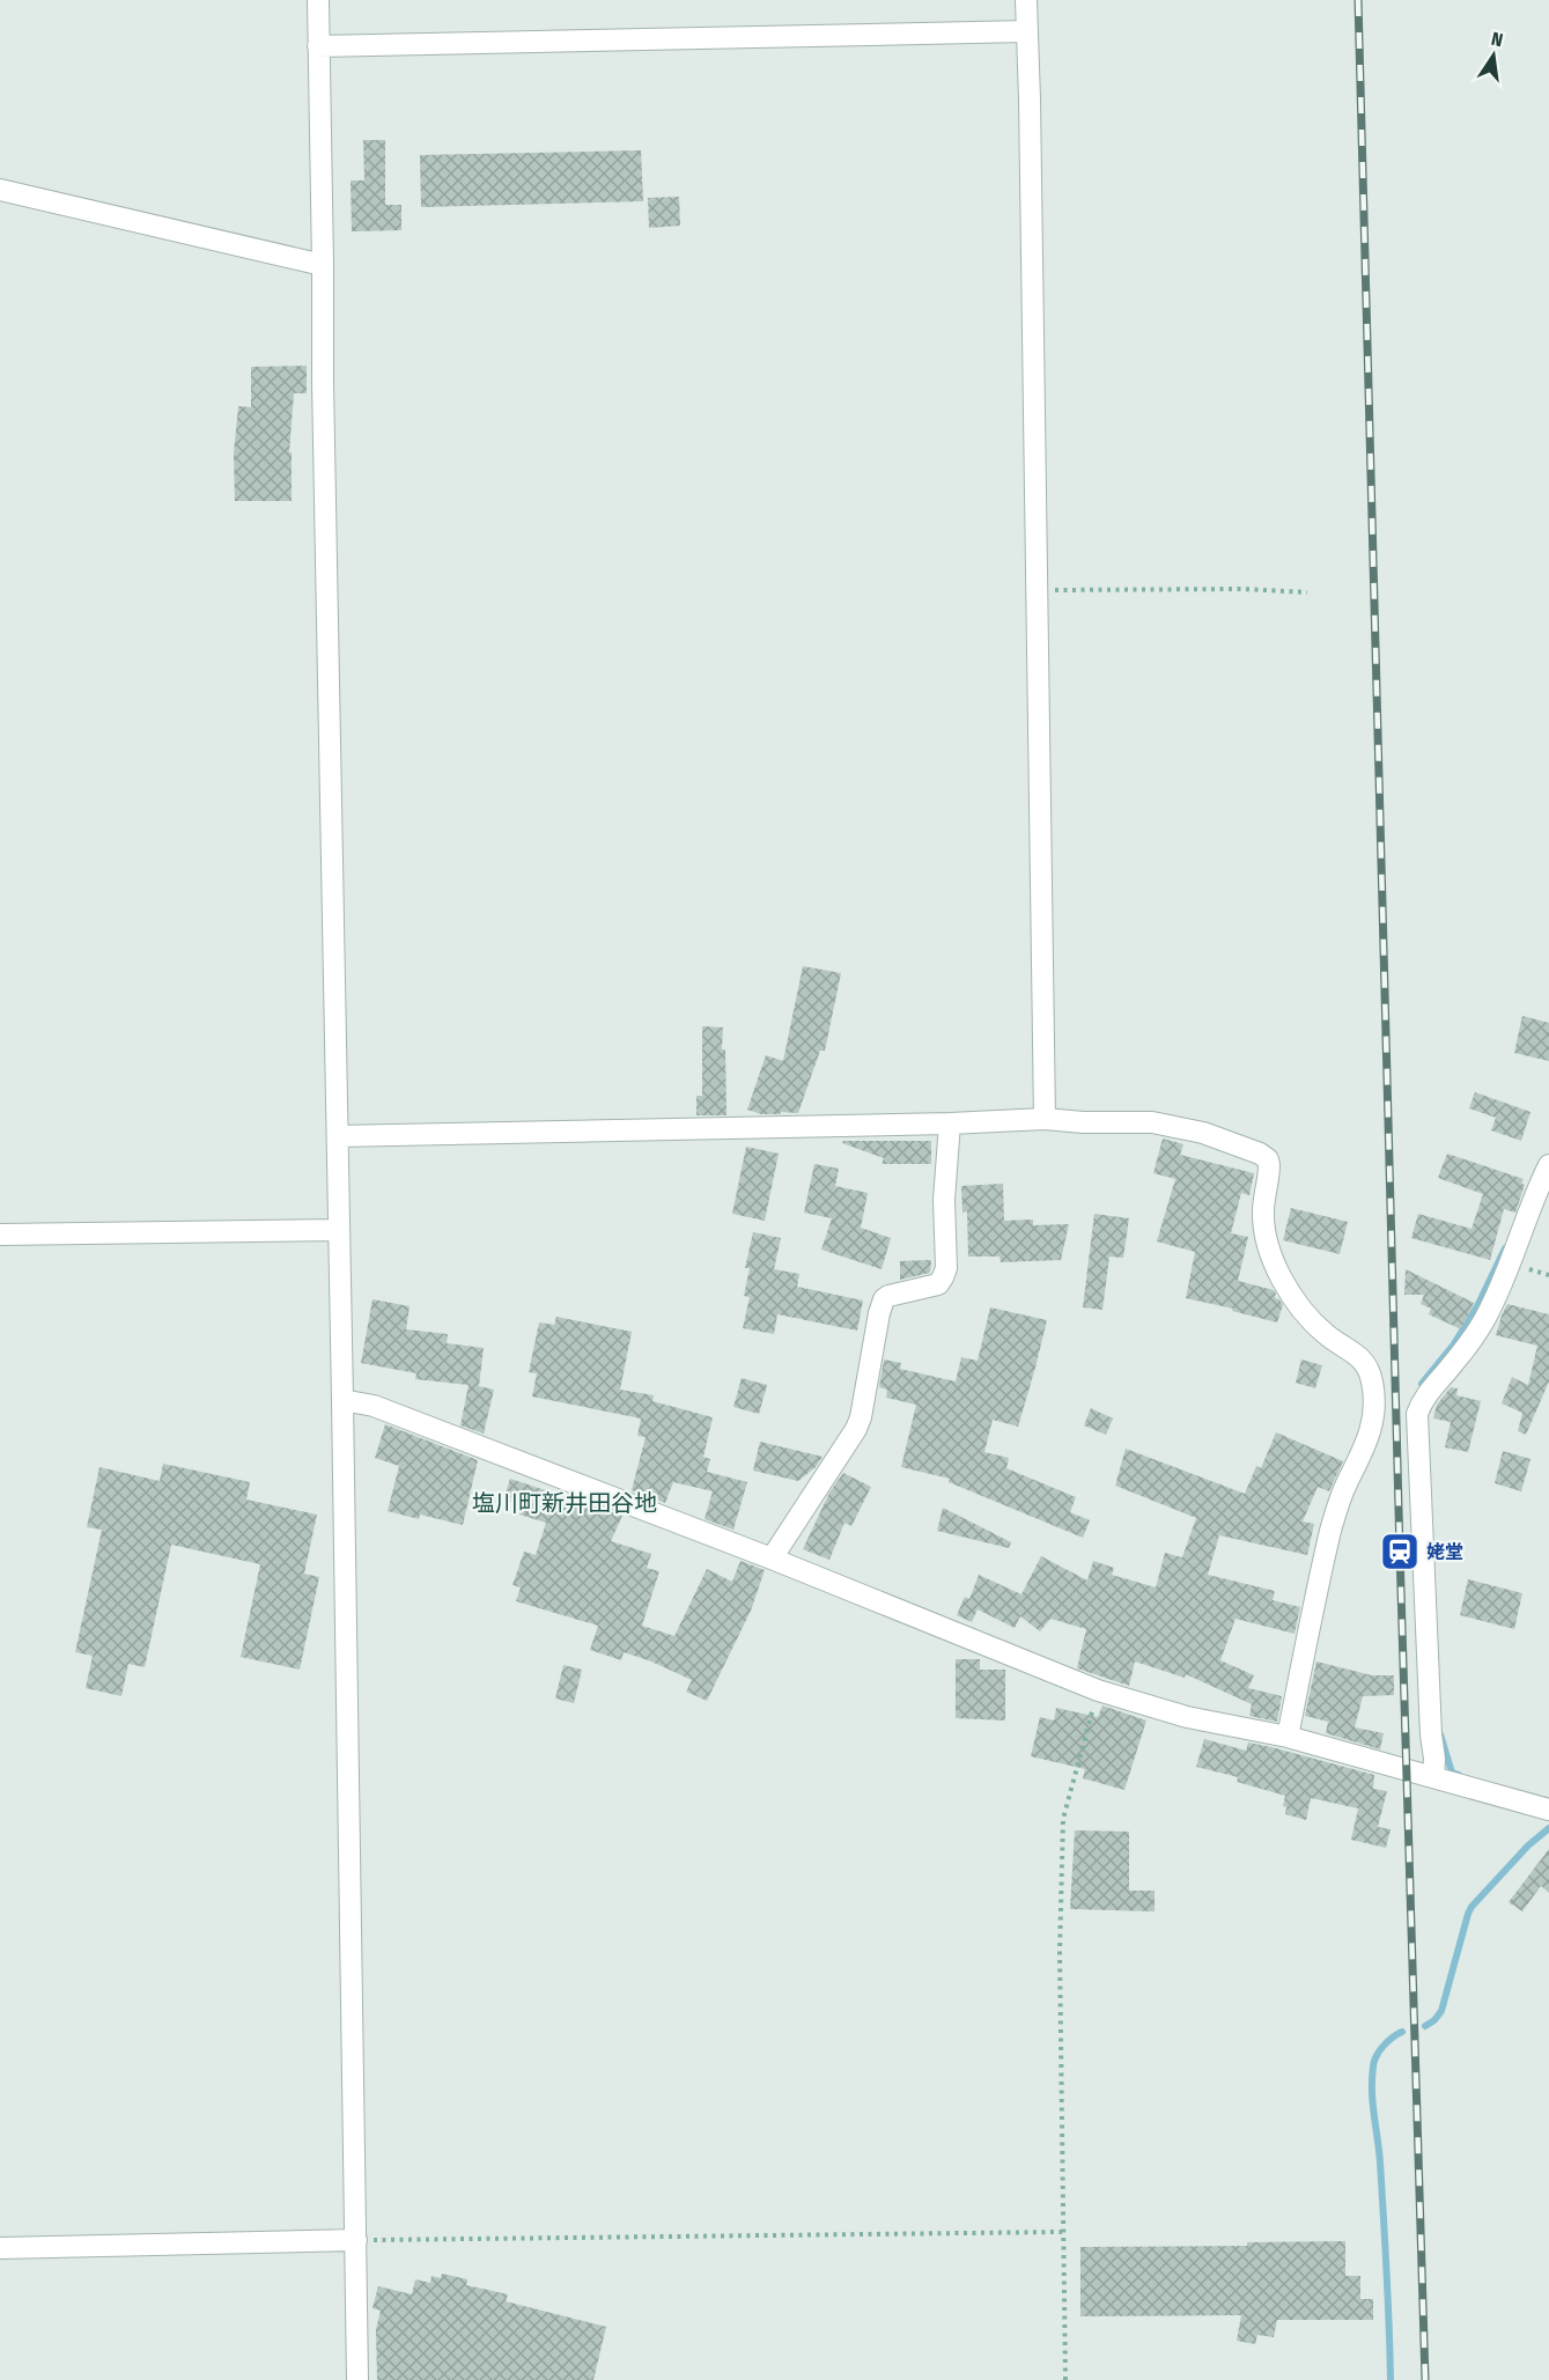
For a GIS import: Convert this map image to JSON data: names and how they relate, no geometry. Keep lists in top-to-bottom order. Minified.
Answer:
{"districts":["塩川町新井田谷地"],"places":{"station":["姥堂"]},"north":"top"}
